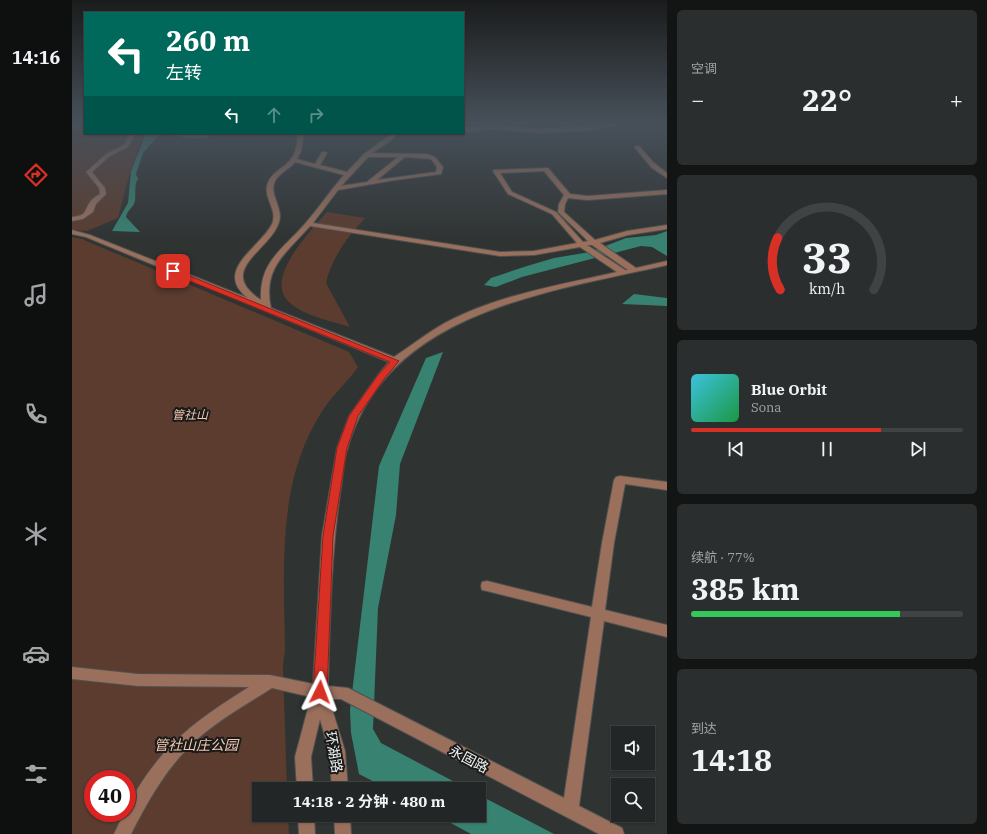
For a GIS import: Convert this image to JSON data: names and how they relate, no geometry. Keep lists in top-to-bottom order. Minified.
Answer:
{"streets":{"street":["环湖路","永固路"]},"crossings":[["环湖路","永固路"]],"parks":["管社山","管社山庄公园"],"page":{"tabs":"14:16","tile":["空调",["续航 · 77%","385 km"],["到达","14:18"]],"turn":["260 m","左转"],"heat":["−","22°","+"],"song":["Blue Orbit","Sona"],"limit":"40","trip":"14:18 · 2 分钟 · 480 m","gauge":["33","km/h"]}}
